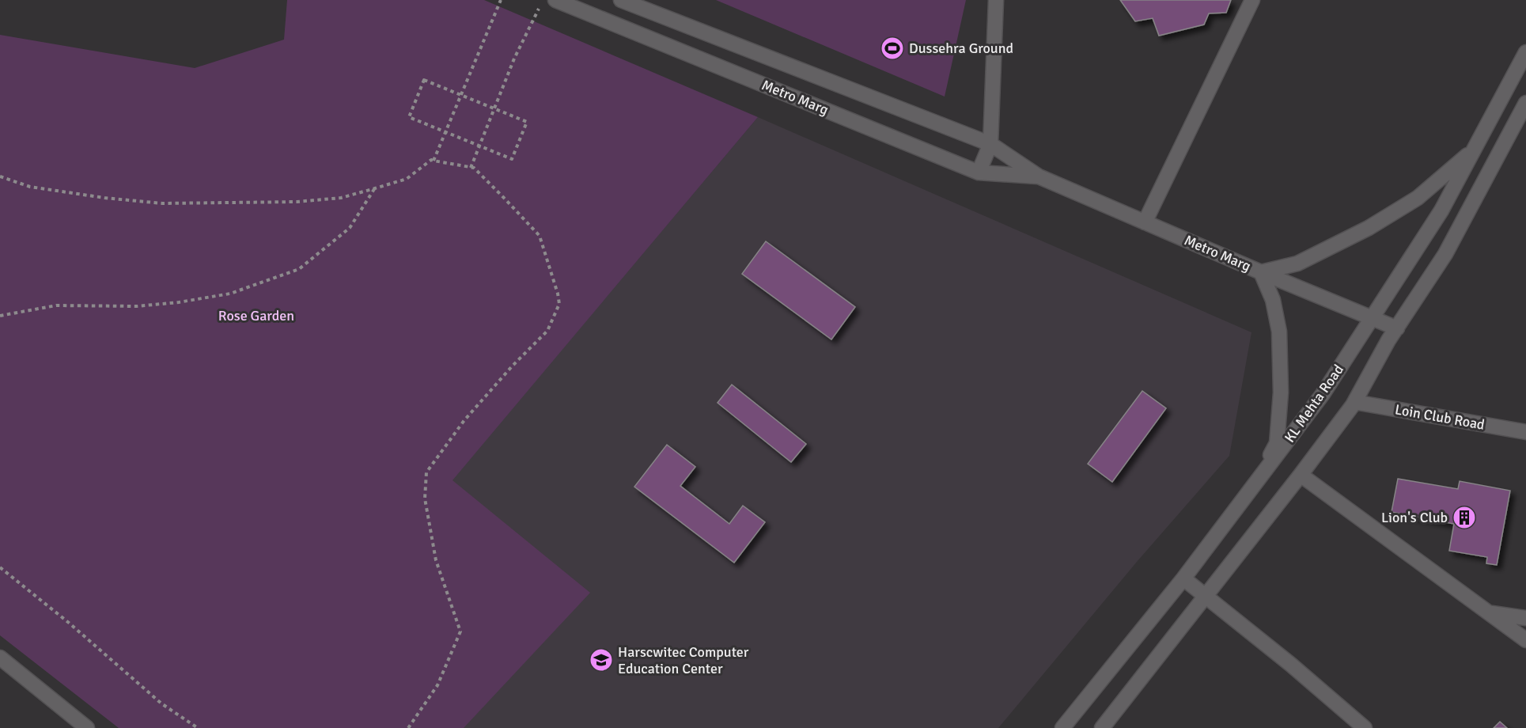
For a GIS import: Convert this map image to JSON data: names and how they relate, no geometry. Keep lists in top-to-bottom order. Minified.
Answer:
{"streets":{"street":["Metro Marg","KL Mehta Road","Loin Club Road"]},"crossings":[["Metro Marg","KL Mehta Road"],["KL Mehta Road","Loin Club Road"]],"parks":["Rose Garden"],"places":{"sports":["Dussehra Ground"],"building":["Lion's Club"],"school or university":["Harscwitec Computer Education Center"]}}
